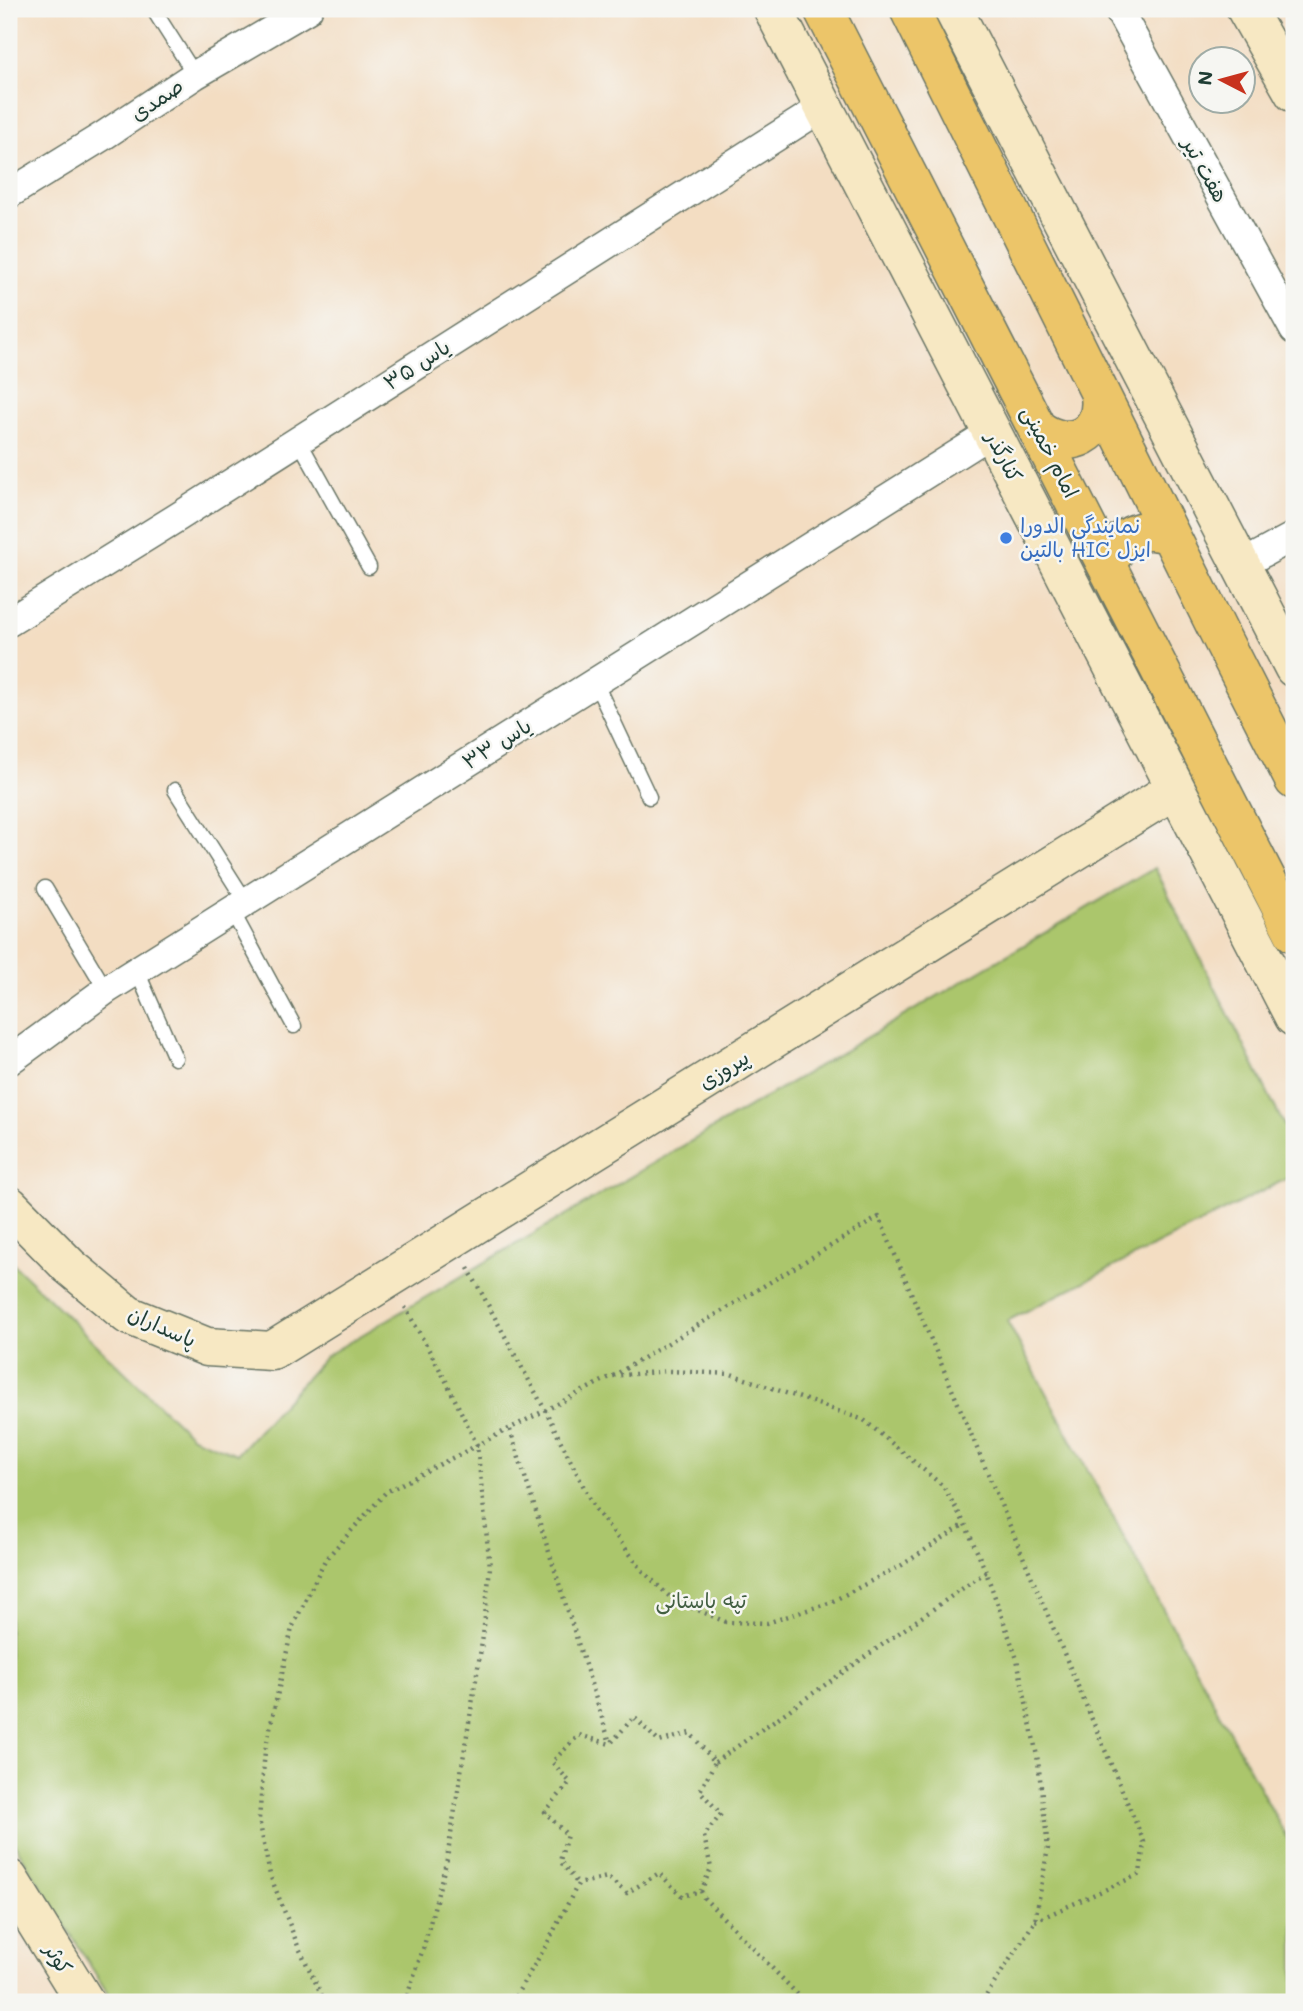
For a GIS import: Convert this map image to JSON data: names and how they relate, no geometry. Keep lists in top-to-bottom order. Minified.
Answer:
{"streets":{"highway":["امام خمینی"],"street":["صمدی","هفت تیر","یاس ۳۵","کنارگذر","یاس ۳۳","پیروزی","پاسداران","کوثر"]},"crossings":[["یاس ۳۵","کنارگذر"],["کنارگذر","یاس ۳۳"],["کنارگذر","پیروزی"],["پیروزی","پاسداران"]],"parks":["تپه باستانی"],"places":["نمایندگی الدورا بالتین HIC ایزل"],"north":"left"}
